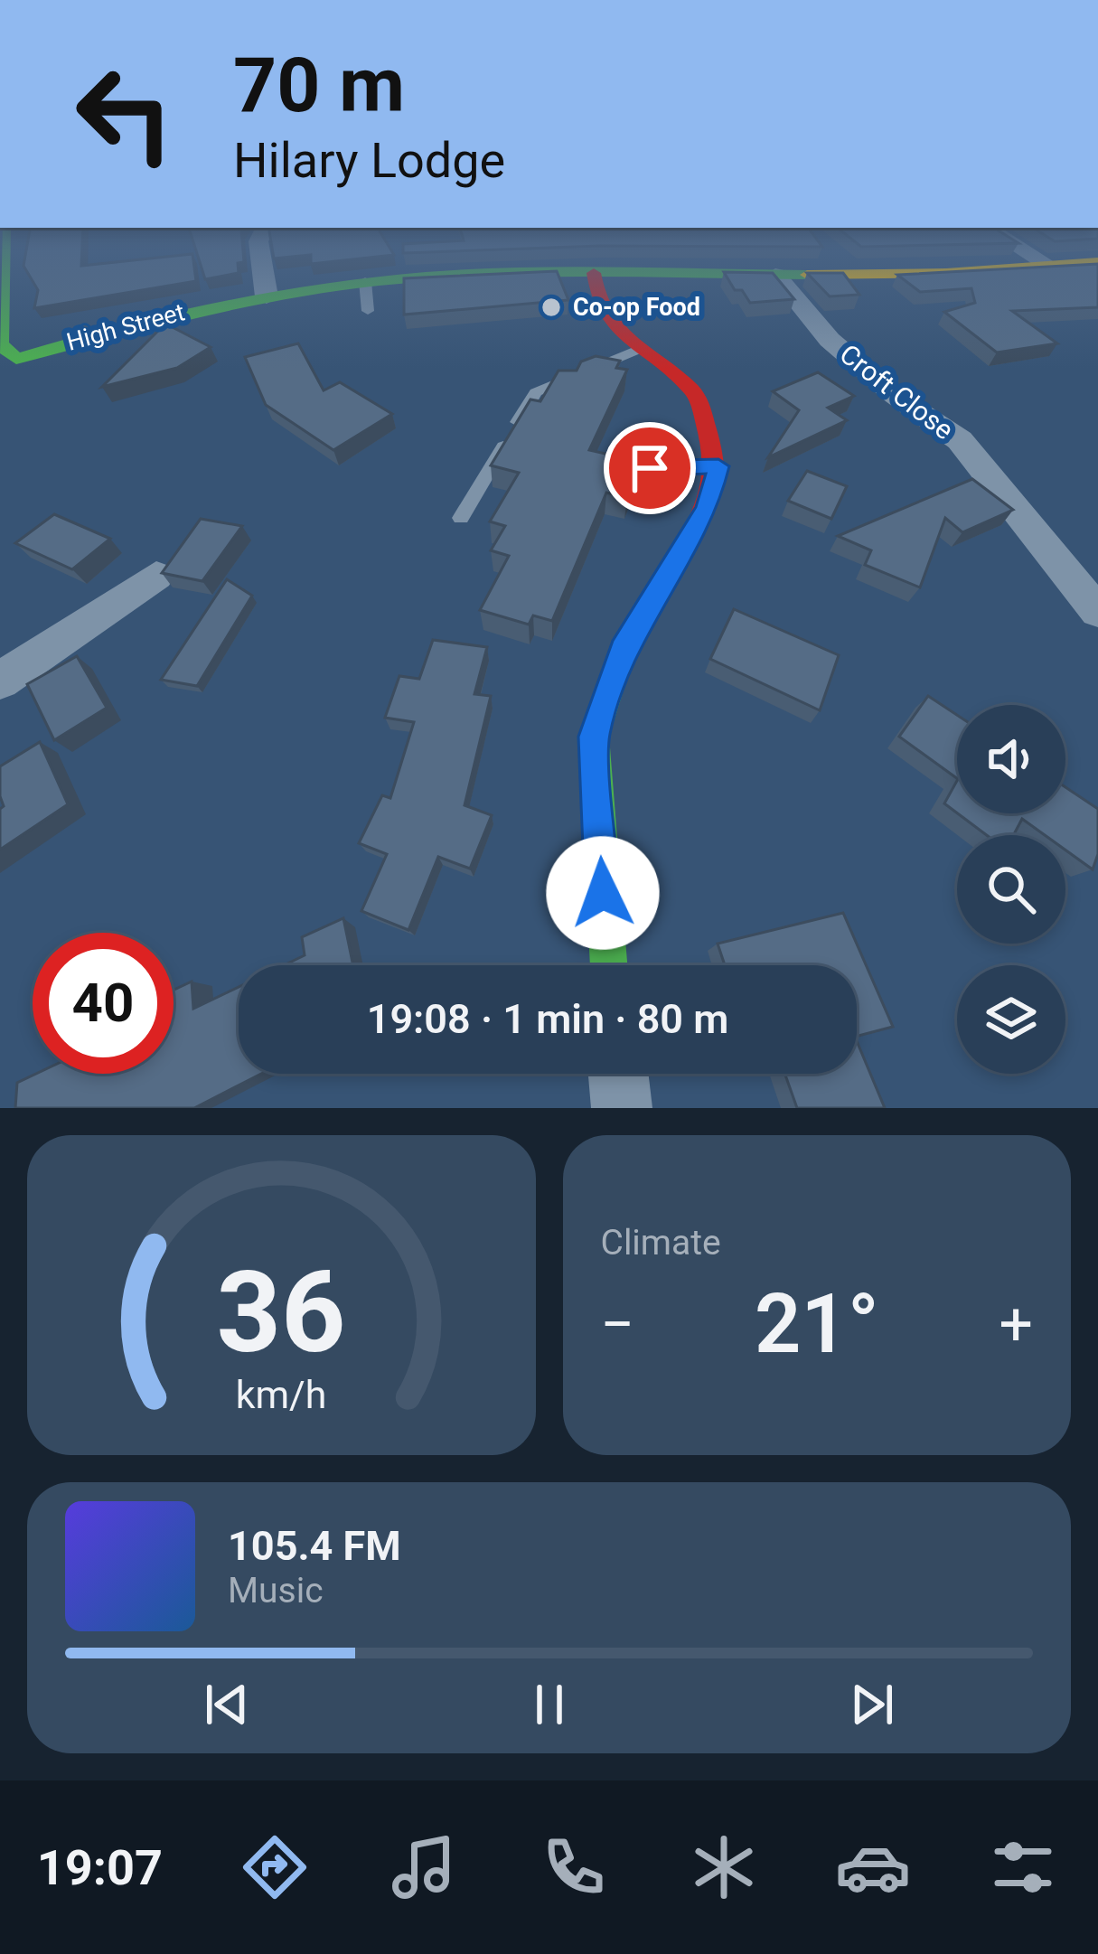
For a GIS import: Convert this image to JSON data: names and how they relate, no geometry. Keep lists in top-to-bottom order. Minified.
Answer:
{"streets":{"street":["High Street","Croft Close"]},"crossings":[["High Street","Croft Close"]],"places":["Co-op Food"],"page":{"turn":["70 m","Hilary Lodge"],"limit":"40","trip":"19:08 · 1 min · 80 m","tile":"Climate","heat":["−","21°","+"],"song":["105.4 FM","Music"],"tabs":"19:07","gauge":["36","km/h"]}}
